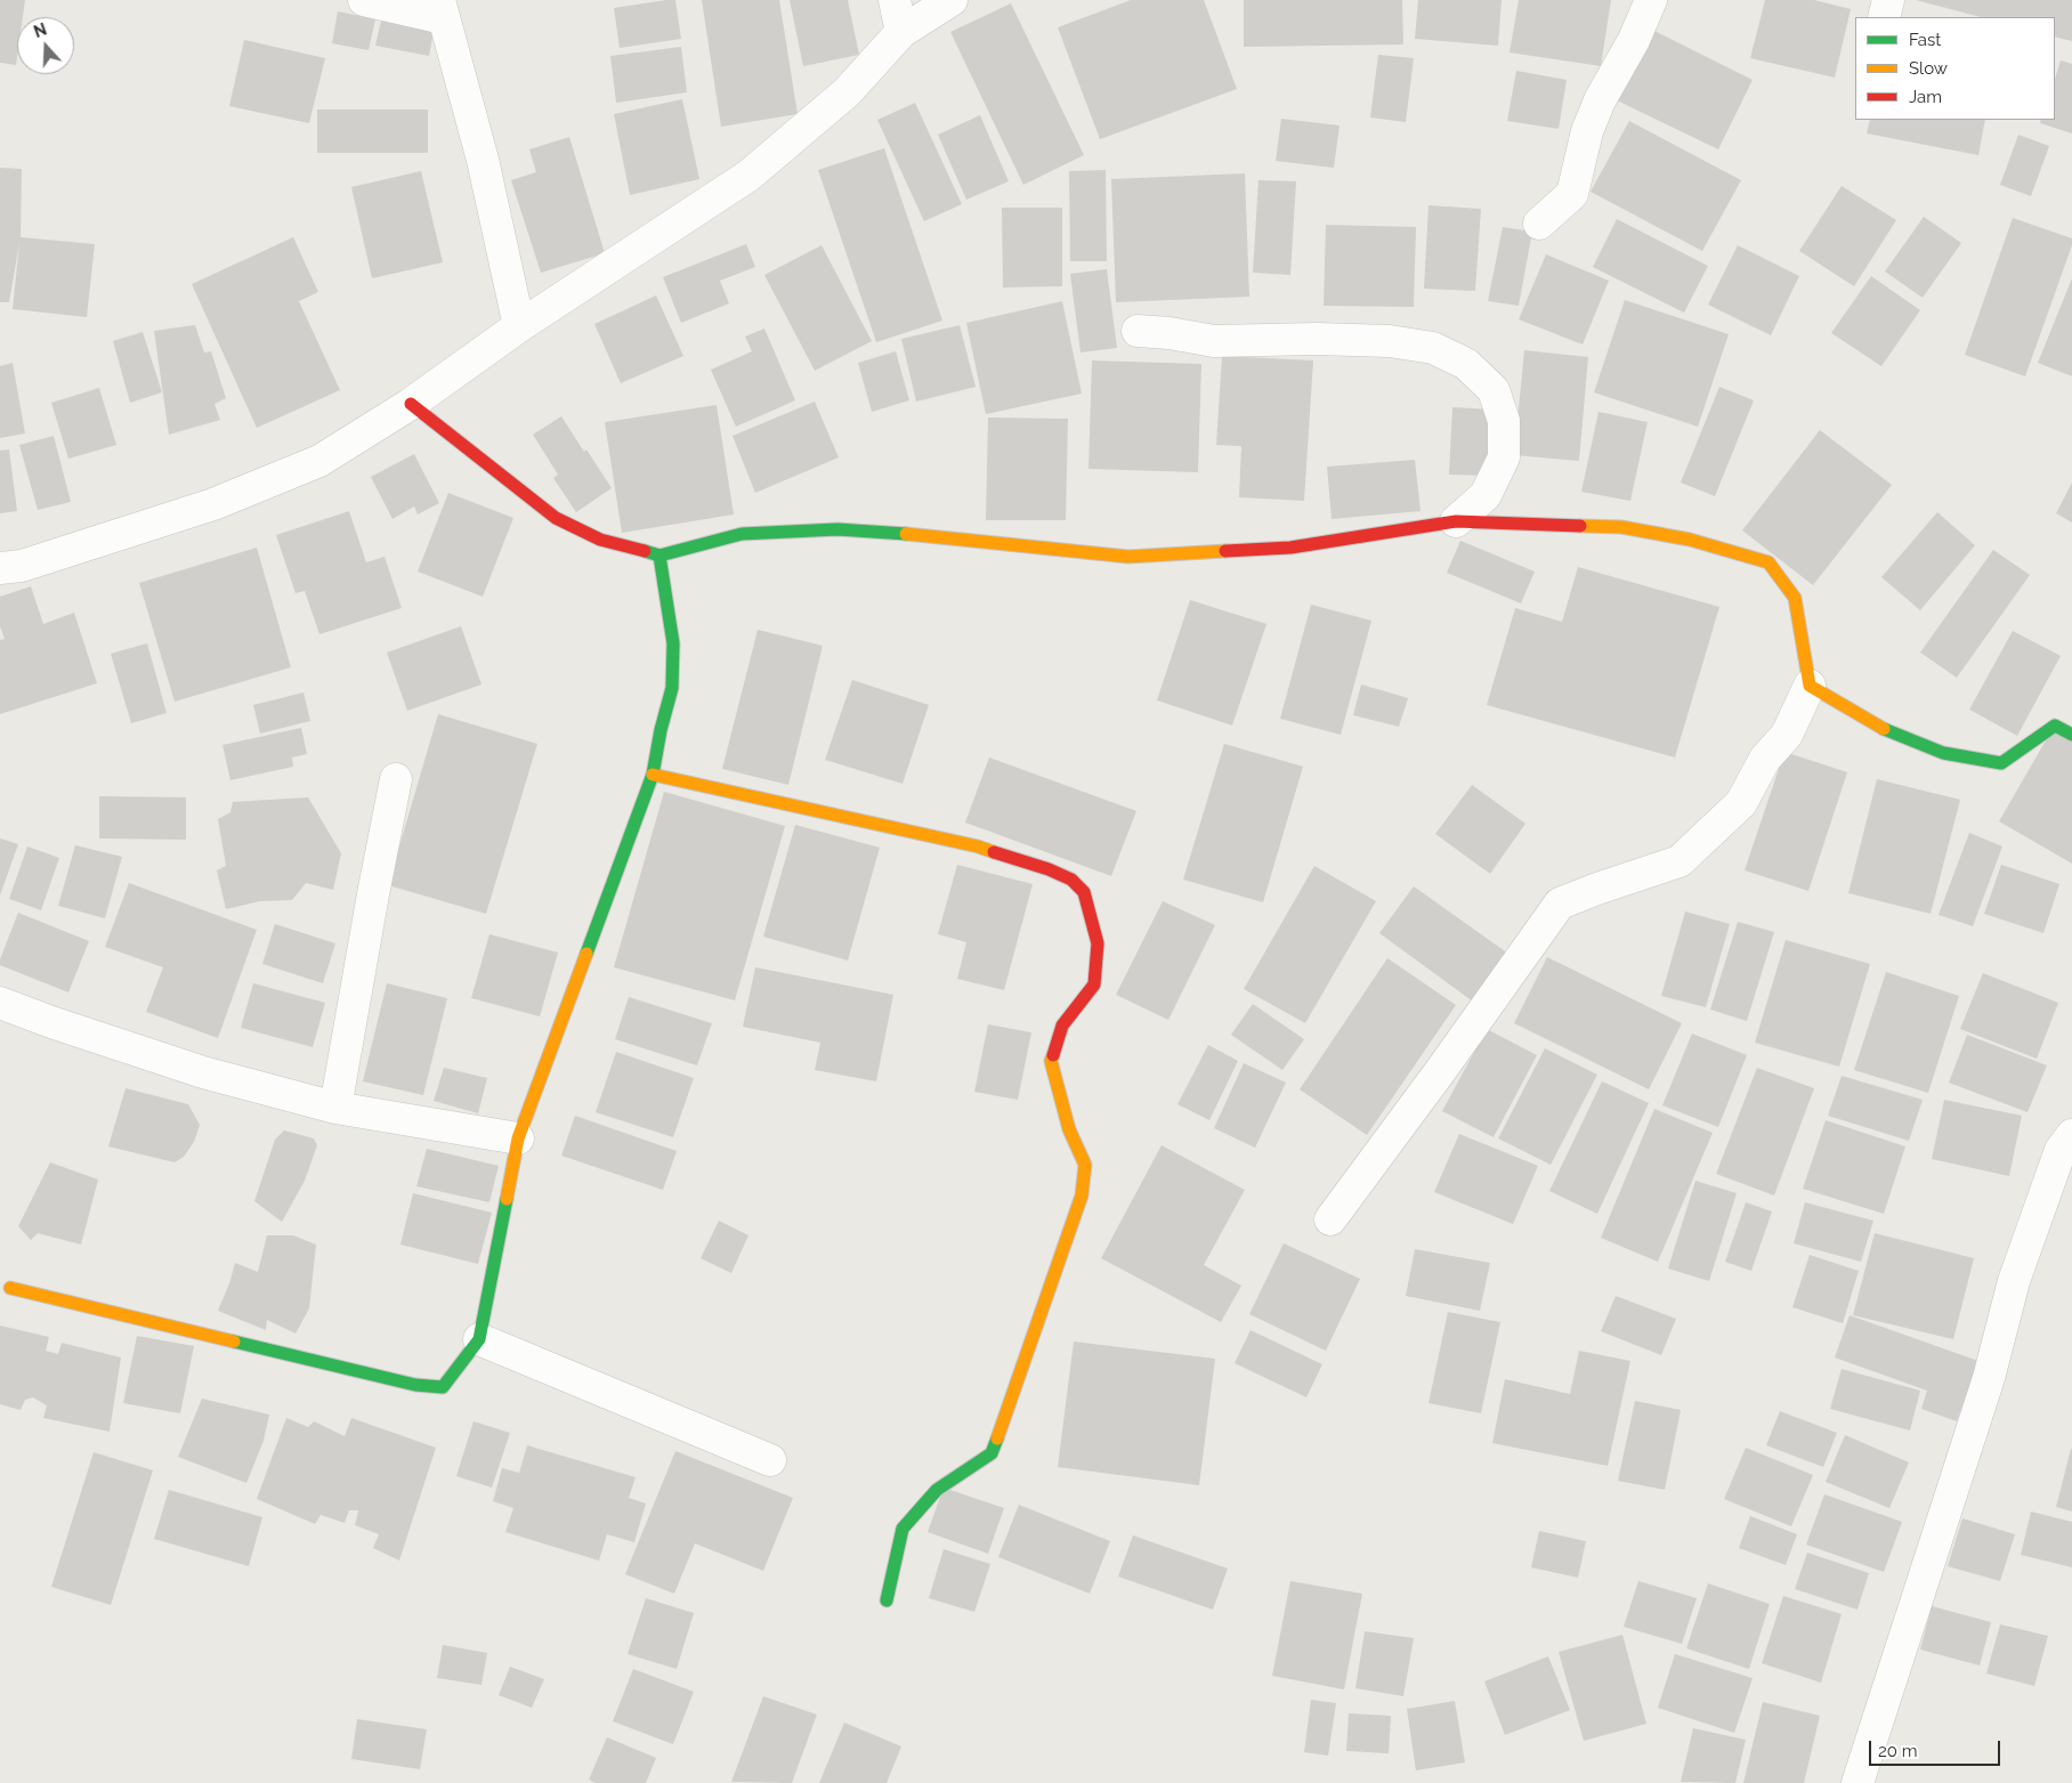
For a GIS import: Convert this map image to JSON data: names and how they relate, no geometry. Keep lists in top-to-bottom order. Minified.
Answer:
{"legend":["Fast","Slow","Jam"],"scale_bar":"20 m","north":"top"}
